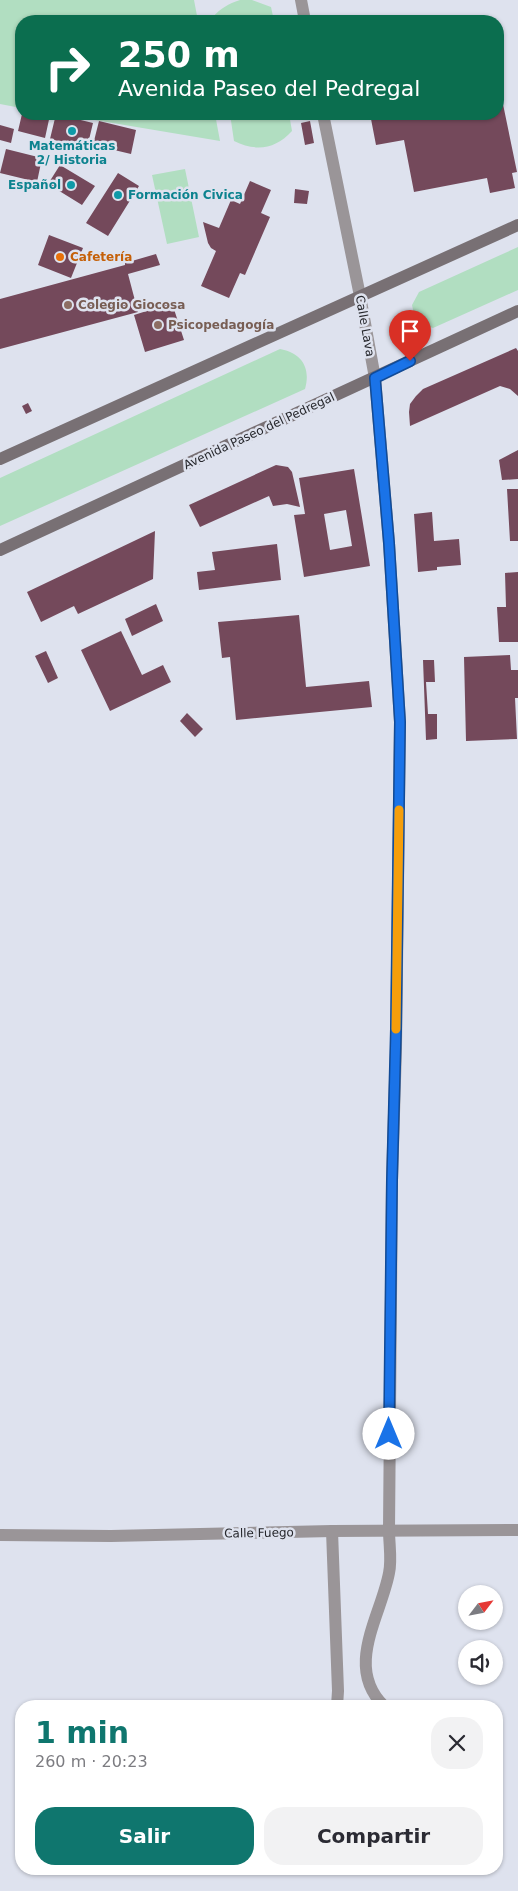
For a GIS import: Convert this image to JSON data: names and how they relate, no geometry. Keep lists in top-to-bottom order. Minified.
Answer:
{"streets":{"main road":["Avenida Paseo del Pedregal"],"street":["Calle Lava","Calle Fuego"]},"crossings":[["Calle Lava","Avenida Paseo del Pedregal"],["Calle Lava","Calle Fuego"]],"places":["Matemáticas 2/ Historia","Español","Formación Civica","Cafetería","Colegio Giocosa","Psicopedagogía"],"north":"top right","page":{"turn":["250 m","Avenida Paseo del Pedregal"],"heading":["1 min","260 m · 20:23"],"buttons":["Salir","Compartir"]}}
